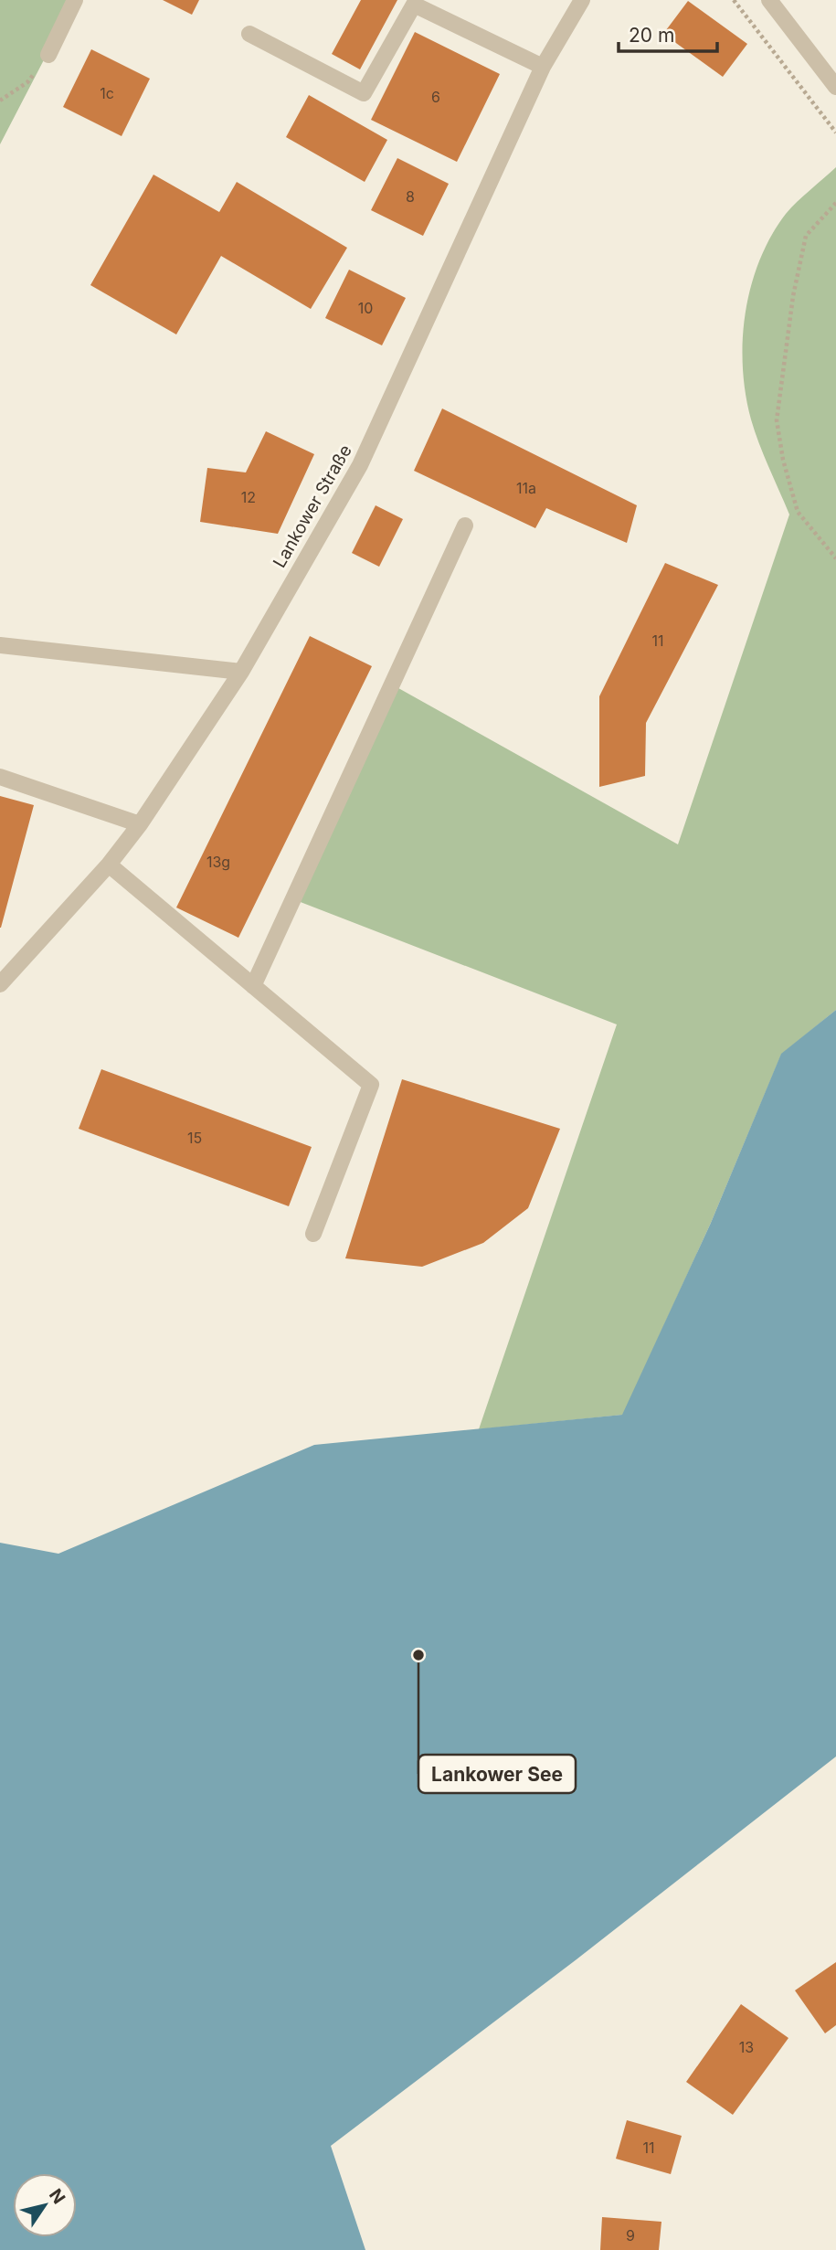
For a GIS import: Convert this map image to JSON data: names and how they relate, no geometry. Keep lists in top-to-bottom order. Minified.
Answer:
{"streets":{"street":["Lankower Straße"]},"places":["Lankower See"],"house_numbers":["1c","6","8","10","11a","12","11","13g","15","13","11","9"],"scale_bar":"20 m","north":"top right"}
